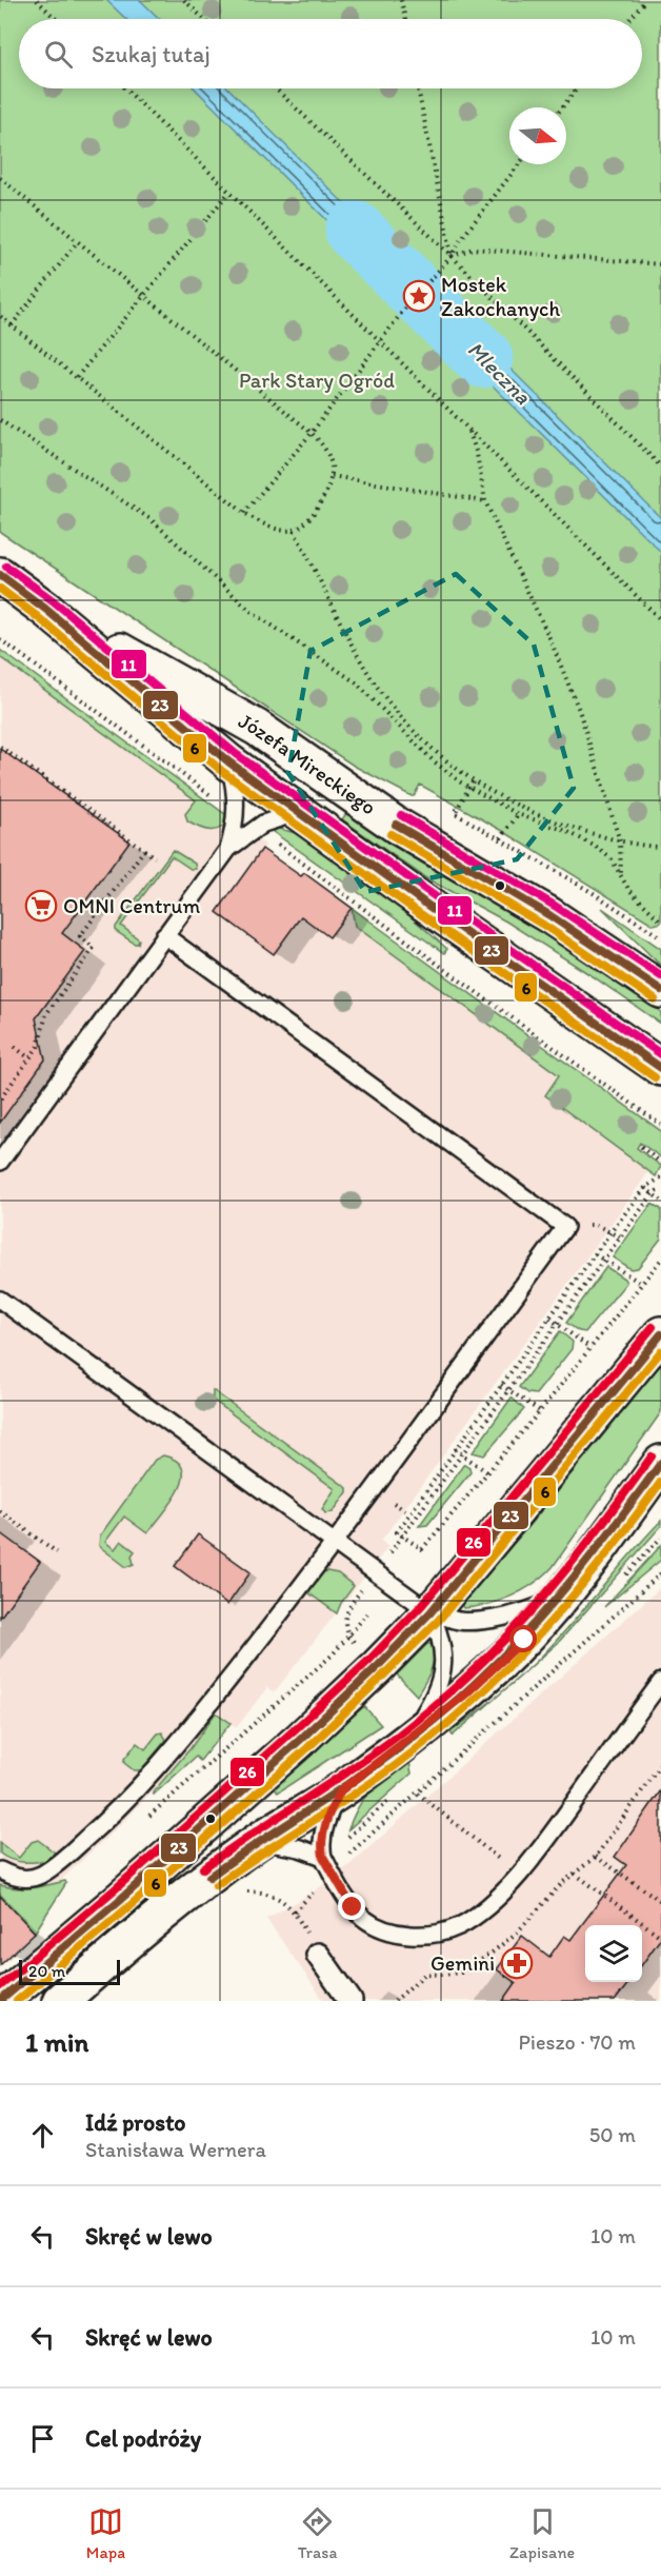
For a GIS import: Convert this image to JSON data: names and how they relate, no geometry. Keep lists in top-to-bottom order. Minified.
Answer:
{"streets":{"street":["Józefa Mireckiego"]},"water":["Mleczna"],"parks":["Park Stary Ogród"],"places":{"place":["Mostek Zakochanych"],"supermarket":["OMNI Centrum"],"pharmacy":["Gemini"]},"lines":["transit line 11","transit line 23","transit line 6","transit line 26"],"scale_bar":"20 m","north":"right","page":{"search":"Szukaj tutaj","scale":"20 m","heading":["1 min","Pieszo · 70 m"],"list":[["Idź prosto","Stanisława Wernera","50 m"],["Skręć w lewo","10 m"],["Skręć w lewo","10 m"],"Cel podróży"],"nav":["Mapa","Trasa","Zapisane"]}}
